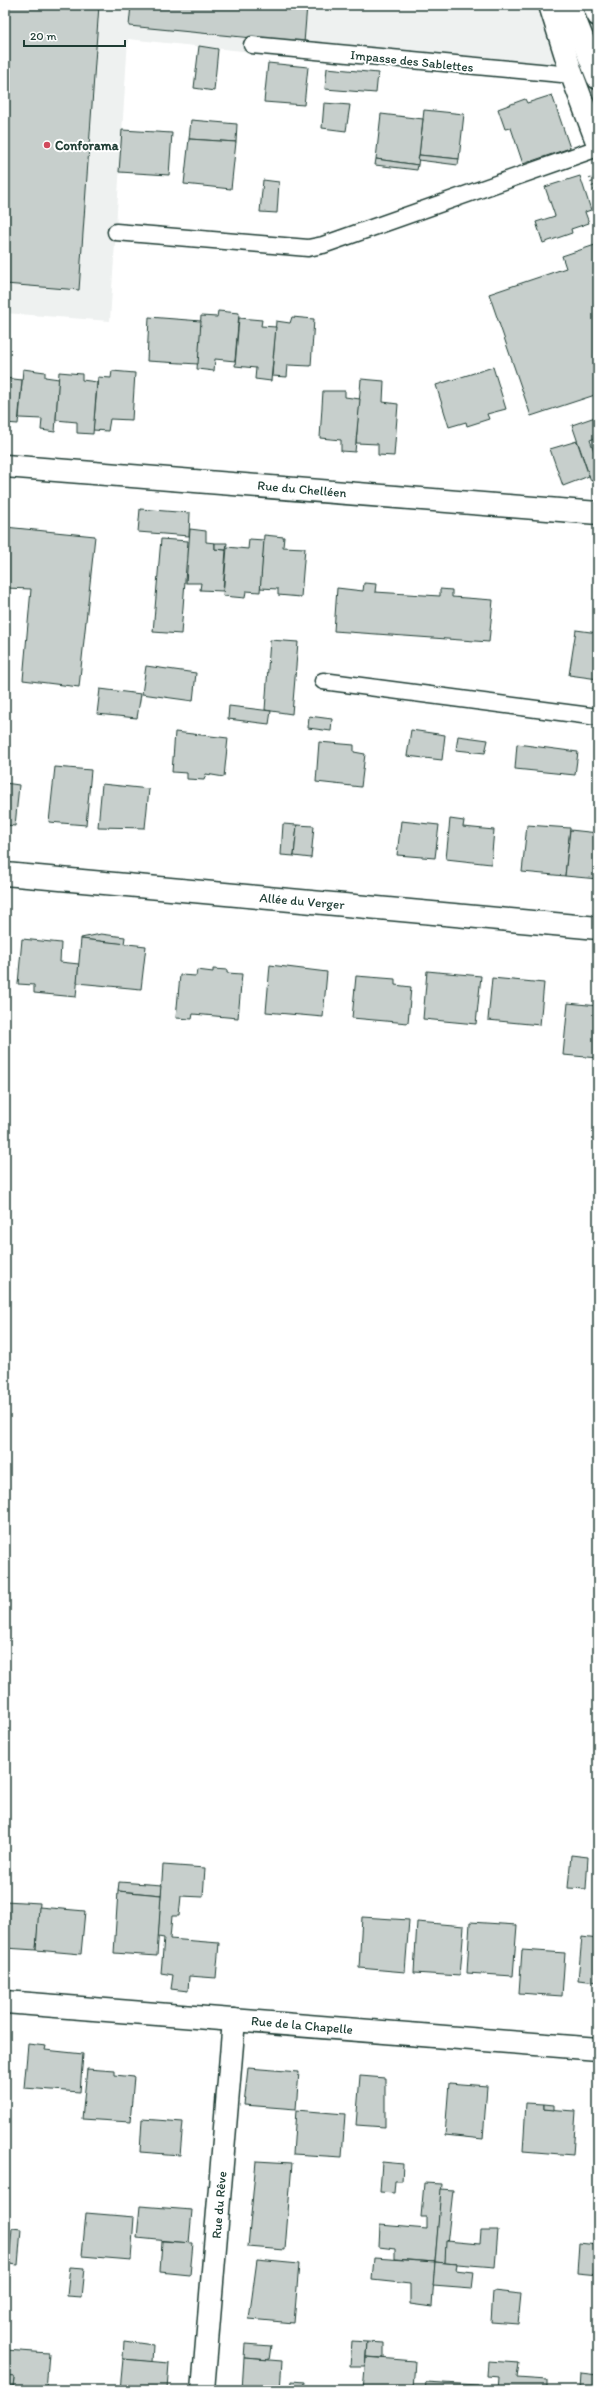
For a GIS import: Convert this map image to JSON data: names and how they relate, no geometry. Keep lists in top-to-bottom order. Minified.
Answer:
{"streets":{"street":["Rue du Chelléen","Allée du Verger","Rue de la Chapelle","Rue du Rêve"],"lane":["Impasse des Sablettes"]},"crossings":[["Rue de la Chapelle","Rue du Rêve"]],"places":["Conforama"],"scale_bar":"20 m"}
